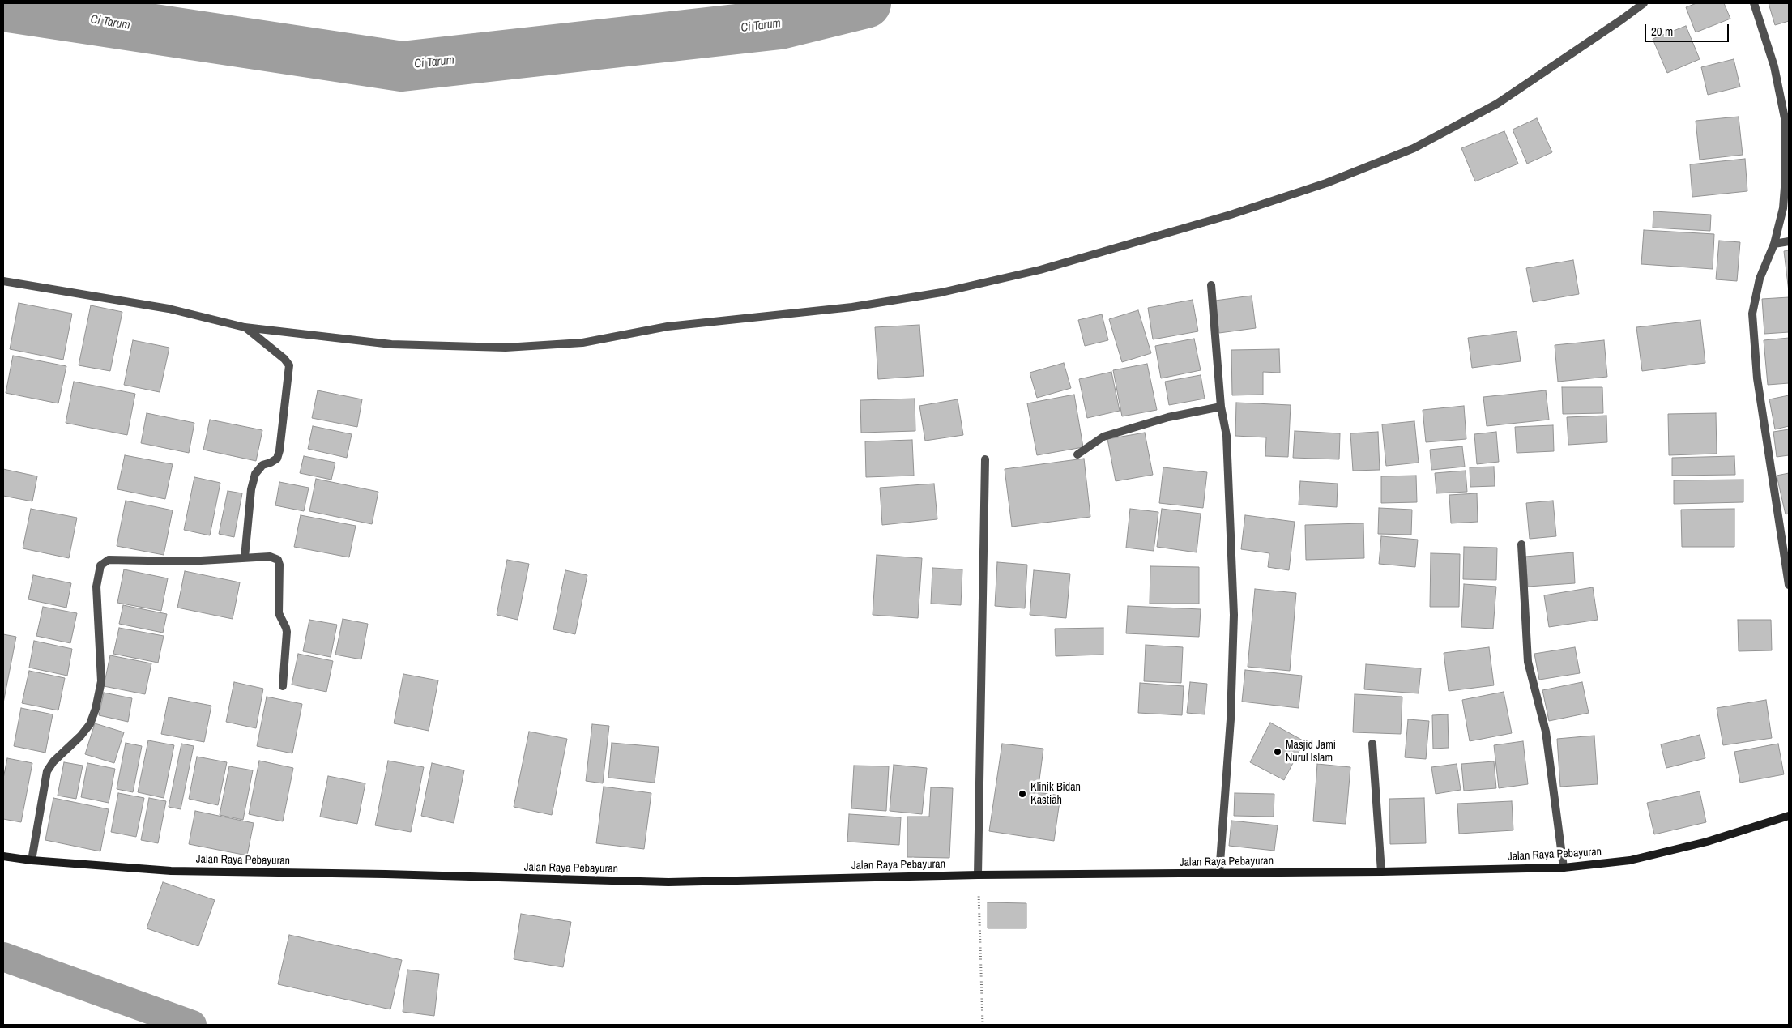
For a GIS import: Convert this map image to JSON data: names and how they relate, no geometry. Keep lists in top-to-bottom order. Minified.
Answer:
{"streets":{"main road":["Jalan Raya Pebayuran"]},"water":["Ci Tarum"],"places":["Masjid Jami Nurul Islam","Klinik Bidan Kastiah"],"scale_bar":"20 m"}
